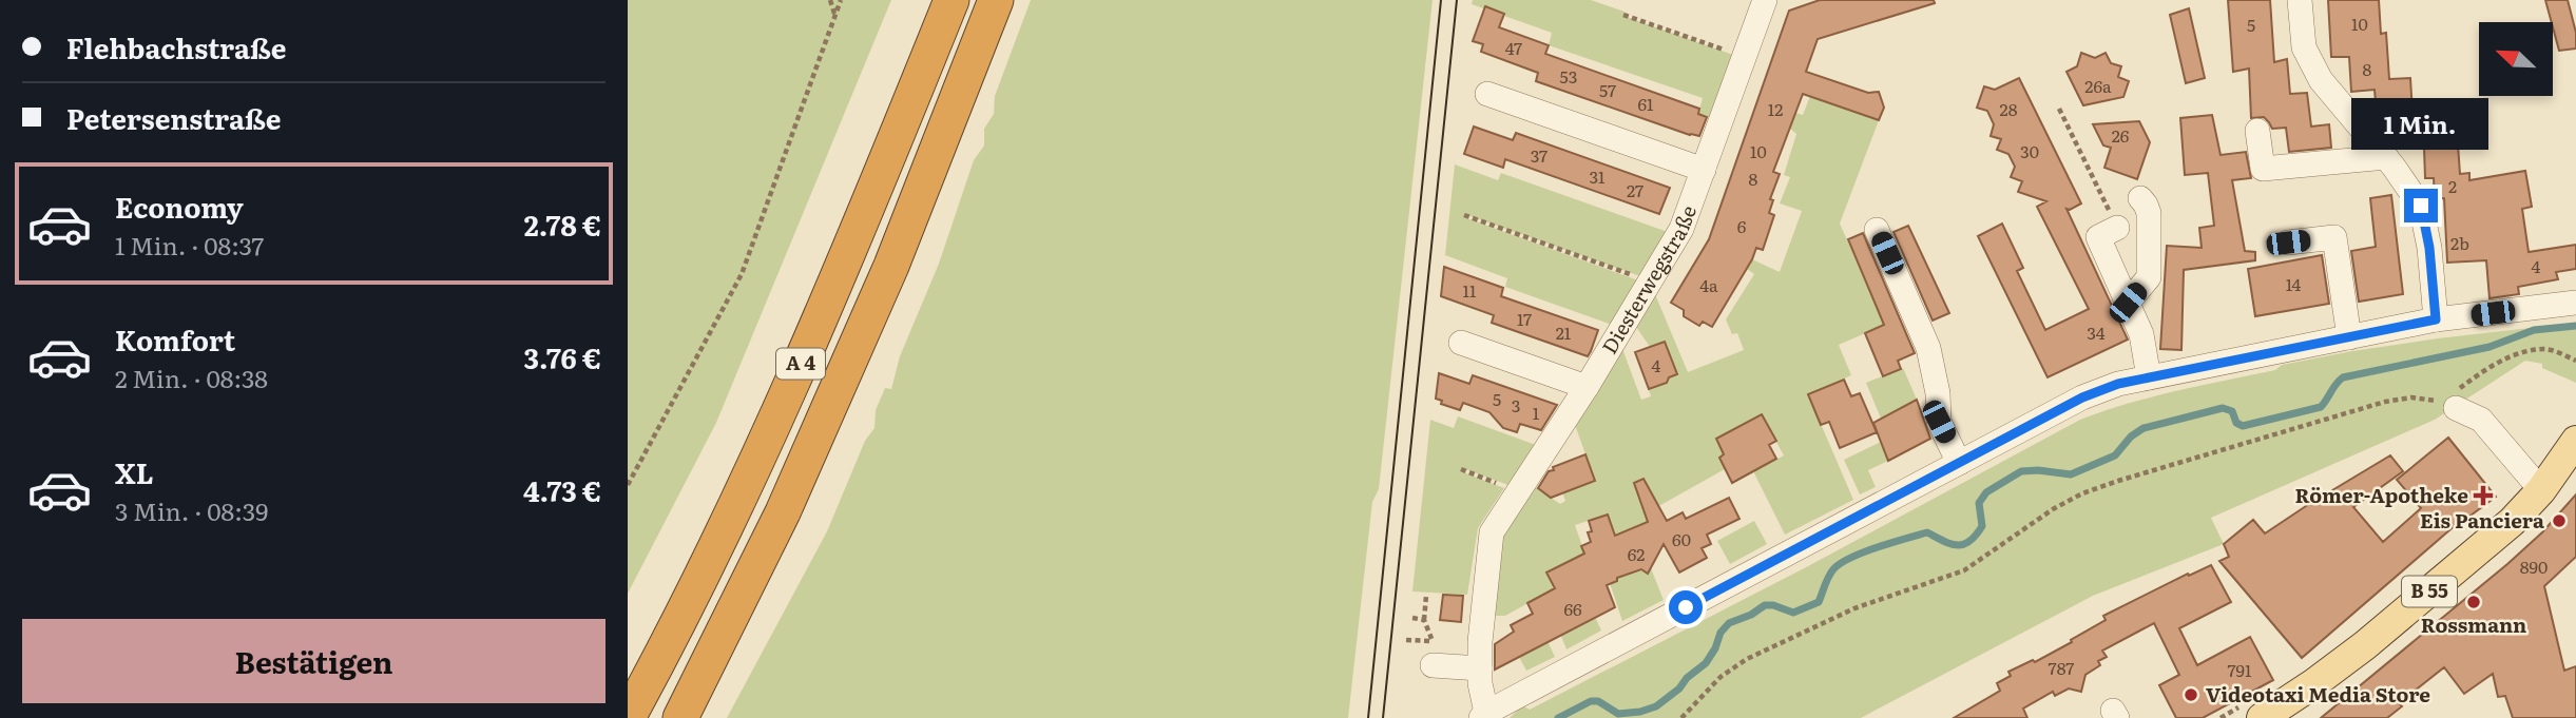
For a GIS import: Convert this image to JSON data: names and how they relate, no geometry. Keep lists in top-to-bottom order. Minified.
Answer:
{"streets":{"highway":["A 4"],"main road":["B 55"],"street":["Diesterwegstraße"]},"places":{"health":["Römer-Apotheke"],"other":["Eis Panciera","Rossmann","Videotaxi Media Store"]},"house_numbers":["10","5","47","8","53","26a","57","61","12","28","26","10","30","37","31","8","2","27","6","2b","4","14","4a","11","17","21","34","4","5","3","1","60","62","890","66","787","791"],"north":"top left","page":{"banner":["Flehbachstraße","Petersenstraße"],"bubble":"1 Min.","list":[{"name":"Economy","note":"1 Min. · 08:37","value":"2.78 €"},{"name":"Komfort","note":"2 Min. · 08:38","value":"3.76 €"},{"name":"XL","note":"3 Min. · 08:39","value":"4.73 €"}],"buttons":"Bestätigen"}}
